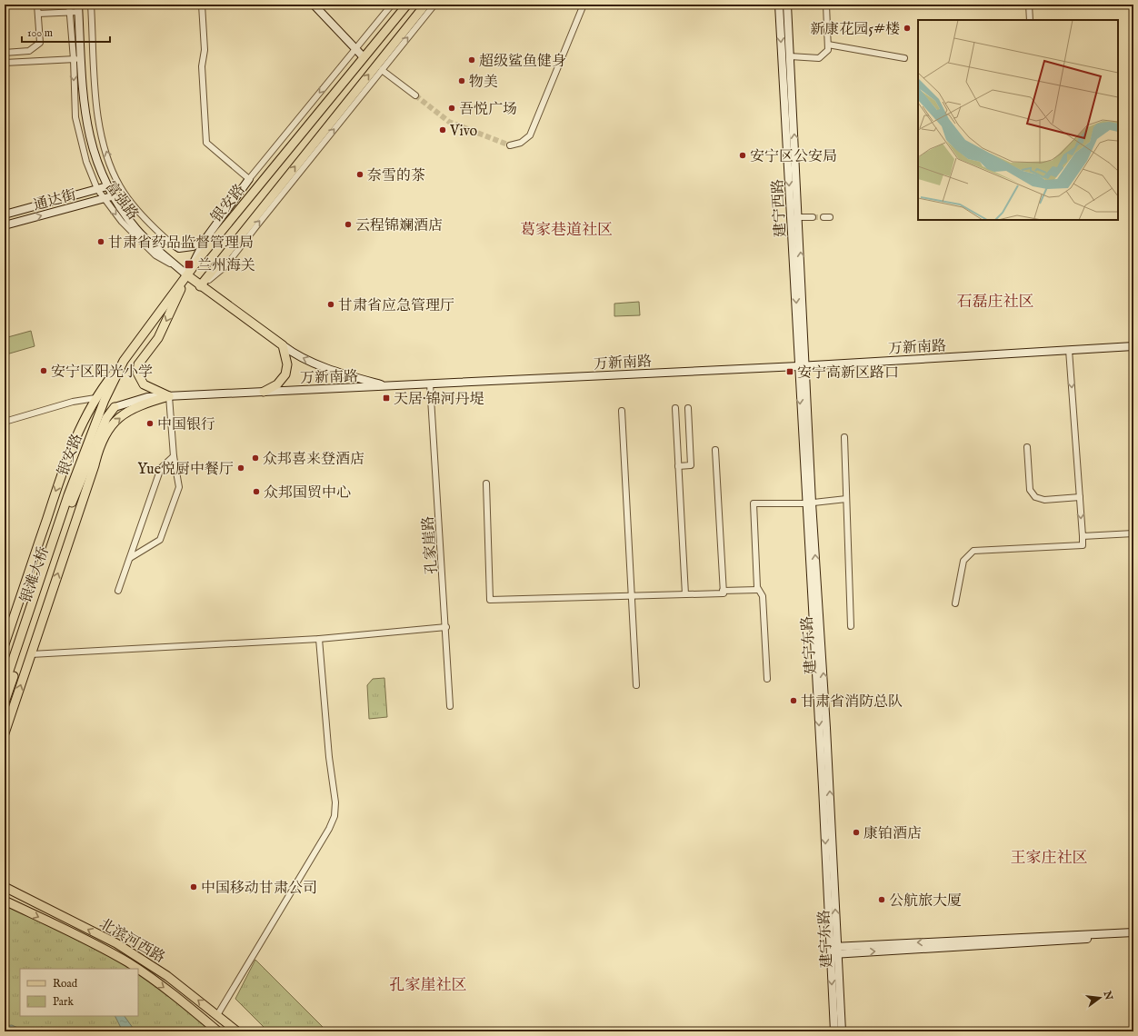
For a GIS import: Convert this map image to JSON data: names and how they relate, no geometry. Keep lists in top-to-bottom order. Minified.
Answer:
{"streets":{"main road":["通达街","富强路","银安路","建宁西路","万新南路","银滩大桥","建宁东路","北滨河西路"],"street":["孔家崖路"]},"crossings":[["通达街","富强路"],["富强路","银安路"],["银安路","万新南路"],["银安路","银滩大桥"],["建宁西路","万新南路"],["建宁西路","建宁东路"],["万新南路","孔家崖路"],["万新南路","建宁东路"]],"districts":["葛家巷道社区","石磊庄社区","王家庄社区","孔家崖社区"],"places":{"other":["新康花园5#楼","超级鲨鱼健身","物美","吾悦广场","Vivo","安宁区公安局","奈雪的茶","云程锦斓酒店","甘肃省药品监督管理局","甘肃省应急管理厅","安宁区阳光小学","中国银行","众邦喜来登酒店","Yue悦厨中餐厅","众邦国贸中心","甘肃省消防总队","康铂酒店","中国移动甘肃公司","公航旅大厦"],"transit":["兰州海关","安宁高新区路口","天居·锦河丹堤"]},"legend":["Road","Park"],"scale_bar":"100 m","north":"right"}
